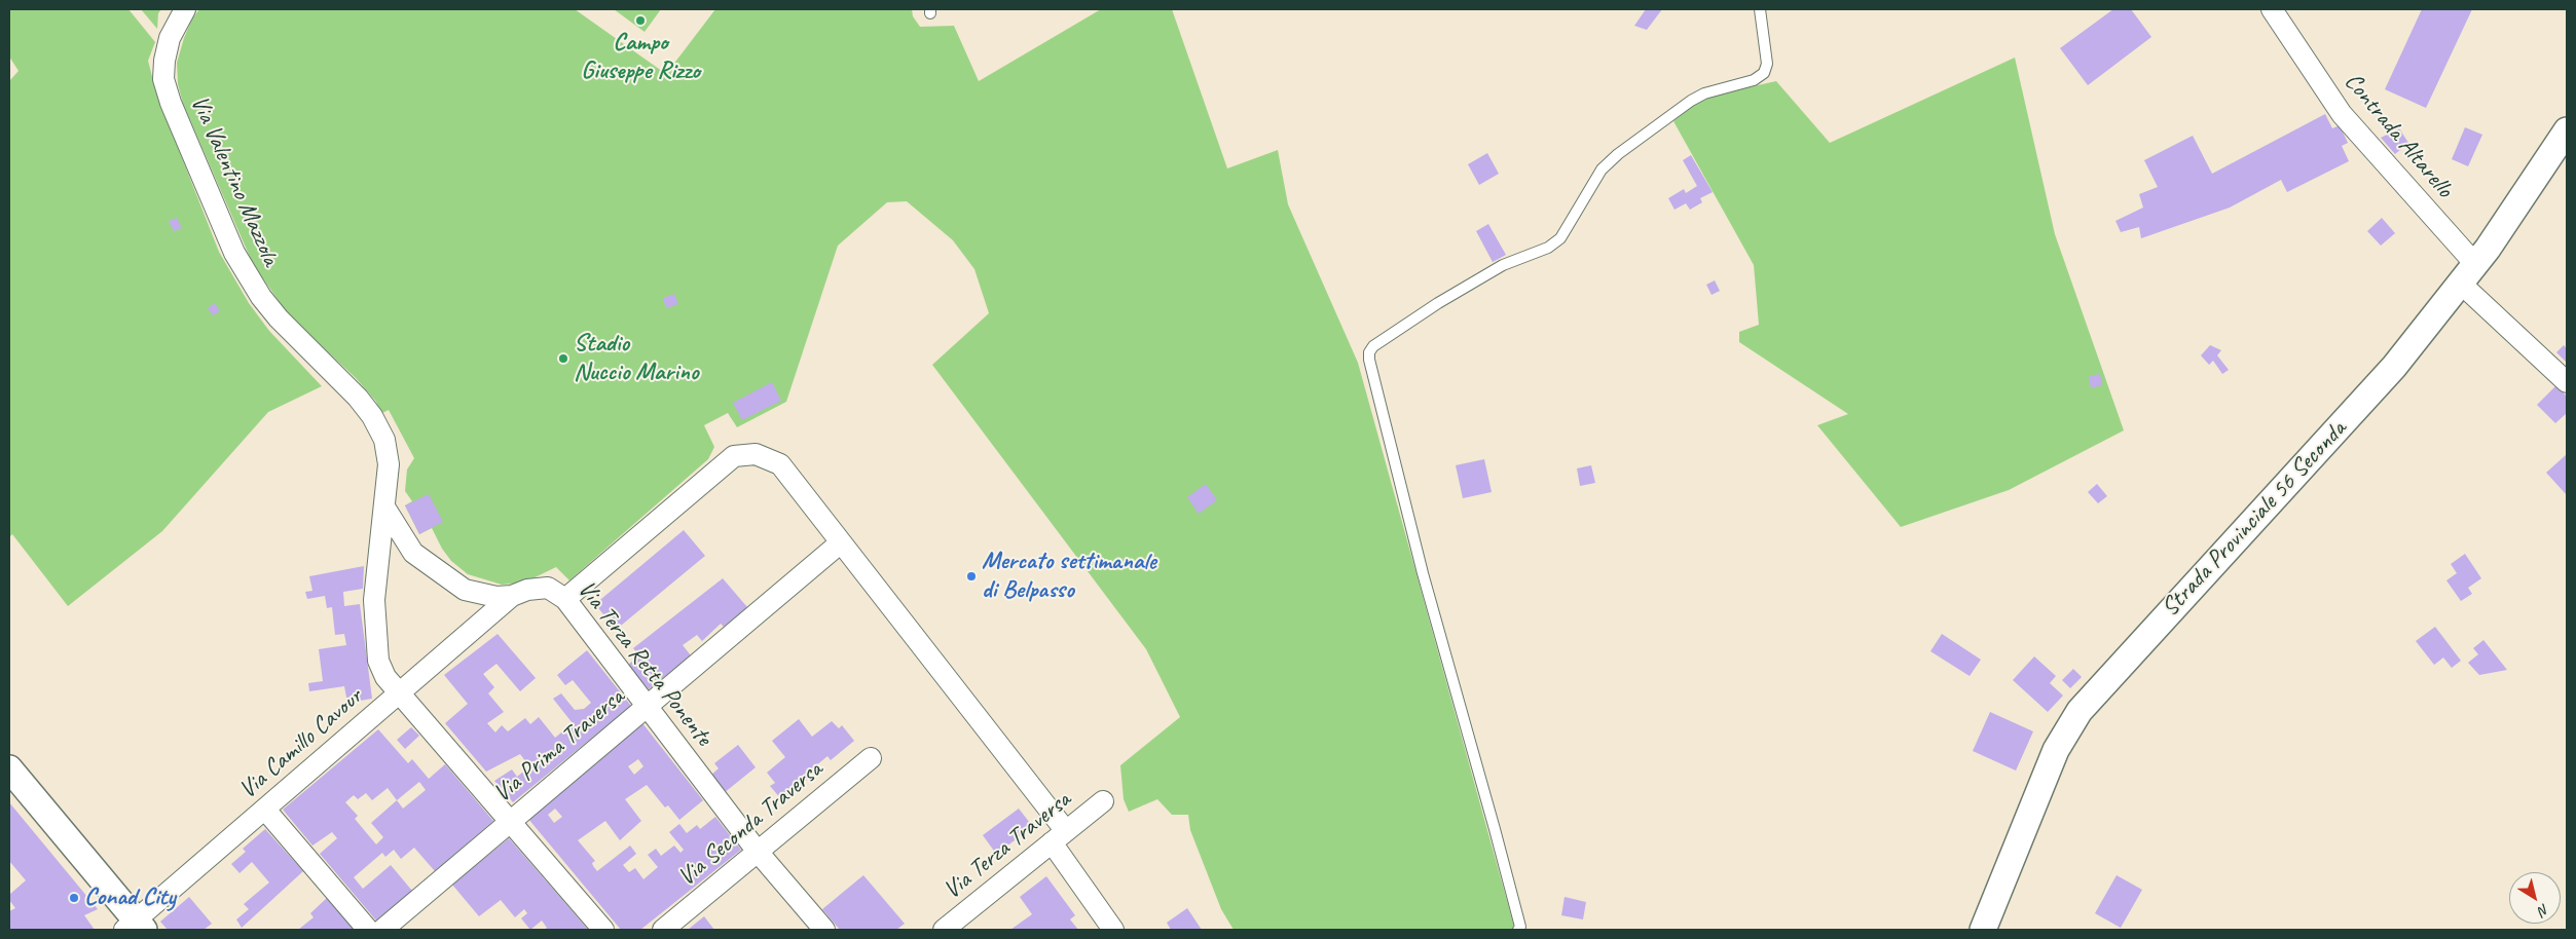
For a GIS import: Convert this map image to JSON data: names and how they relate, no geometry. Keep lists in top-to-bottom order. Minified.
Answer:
{"streets":{"street":["Contrada Altarello","Via Valentino Mazzola","Strada Provinciale 56 Seconda","Via Terza Retta Ponente","Via Camillo Cavour","Via Prima Traversa","Via Seconda Traversa","Via Terza Traversa"]},"crossings":[["Contrada Altarello","Strada Provinciale 56 Seconda"],["Via Valentino Mazzola","Via Terza Retta Ponente"],["Via Valentino Mazzola","Via Camillo Cavour"],["Via Valentino Mazzola","Via Prima Traversa"],["Via Terza Retta Ponente","Via Camillo Cavour"],["Via Terza Retta Ponente","Via Prima Traversa"],["Via Terza Retta Ponente","Via Seconda Traversa"]],"places":["Campo Giuseppe Rizzo","Stadio Nuccio Marino","Mercato settimanale di Belpasso","Conad City"],"north":"bottom right"}
